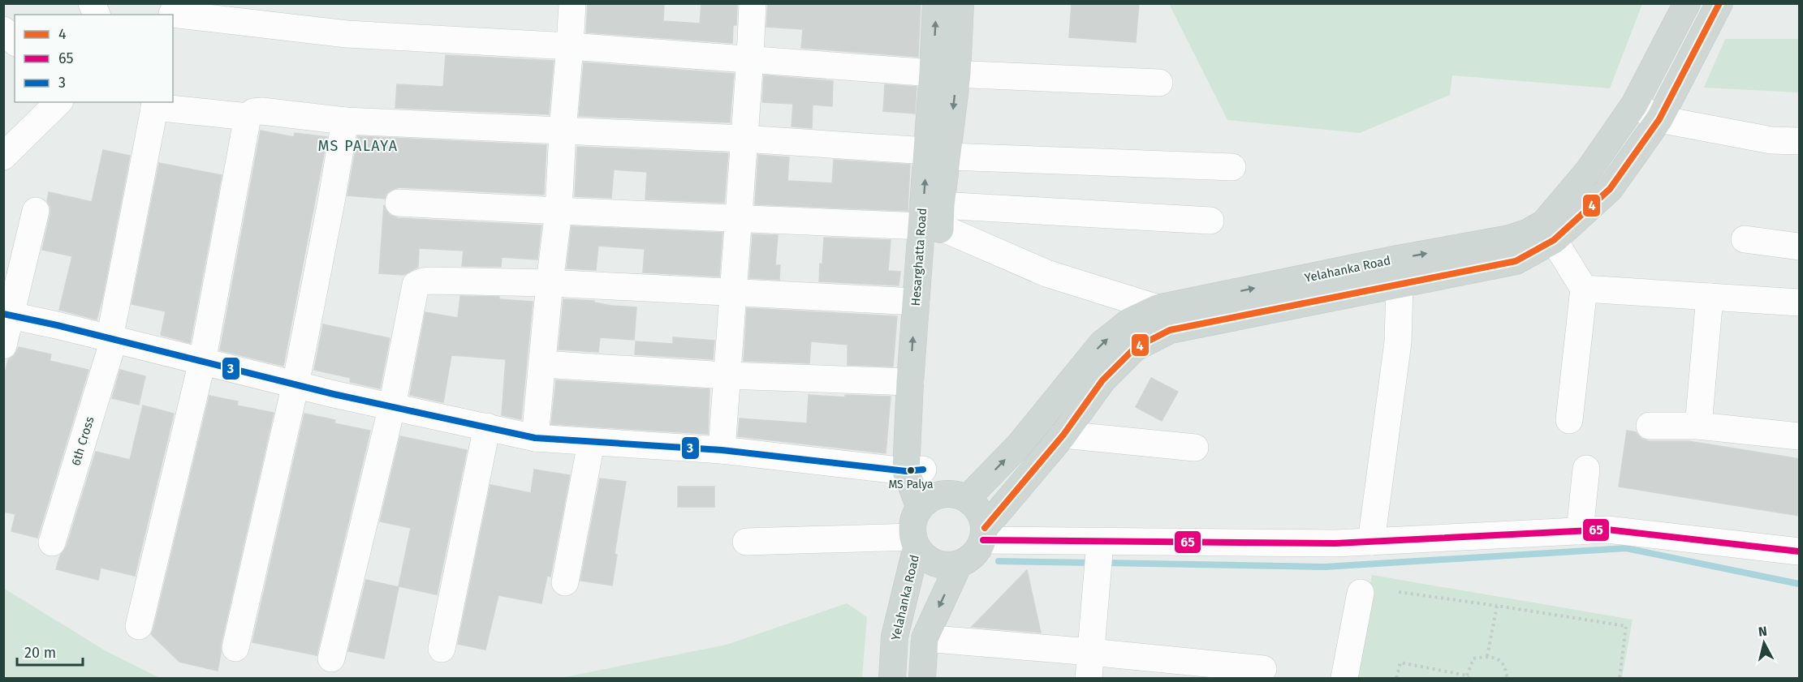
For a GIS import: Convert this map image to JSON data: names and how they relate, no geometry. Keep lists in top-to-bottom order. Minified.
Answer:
{"streets":{"main road":["Hesarghatta Road","Yelahanka Road"],"street":["6th Cross"]},"crossings":[["Hesarghatta Road","Yelahanka Road"]],"districts":["MS PALAYA"],"places":["MS Palya"],"lines":["transit line 4","transit line 3","transit line 65"],"legend":["4","65","3"],"scale_bar":"20 m","north":"top"}
